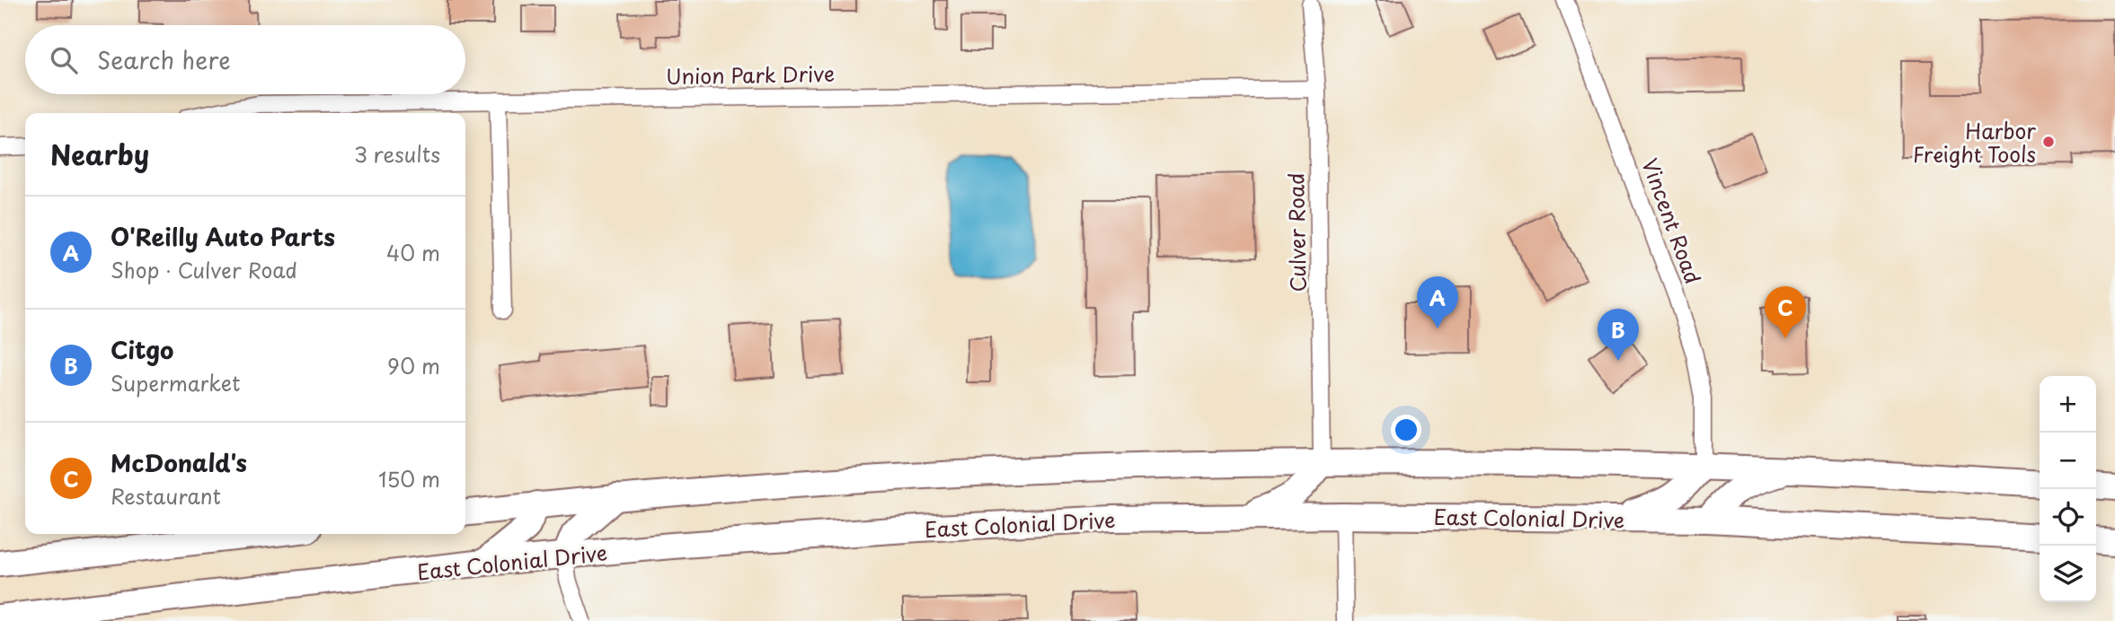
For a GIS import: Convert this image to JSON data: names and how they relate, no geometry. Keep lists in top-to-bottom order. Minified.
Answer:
{"streets":{"highway":["East Colonial Drive"],"street":["Union Park Drive","Vincent Road","Culver Road"]},"crossings":[["Union Park Drive","Culver Road"]],"places":["Harbor Freight Tools"],"page":{"search":"Search here","heading":["Nearby","3 results"],"list":[{"mark":"A","name":"O'Reilly Auto Parts","note":"Shop · Culver Road","value":"40 m"},{"mark":"B","name":"Citgo","note":"Supermarket","value":"90 m"},{"mark":"C","name":"McDonald's","note":"Restaurant","value":"150 m"}],"pins":["A","C","B"],"map_buttons":["+","−"]}}
